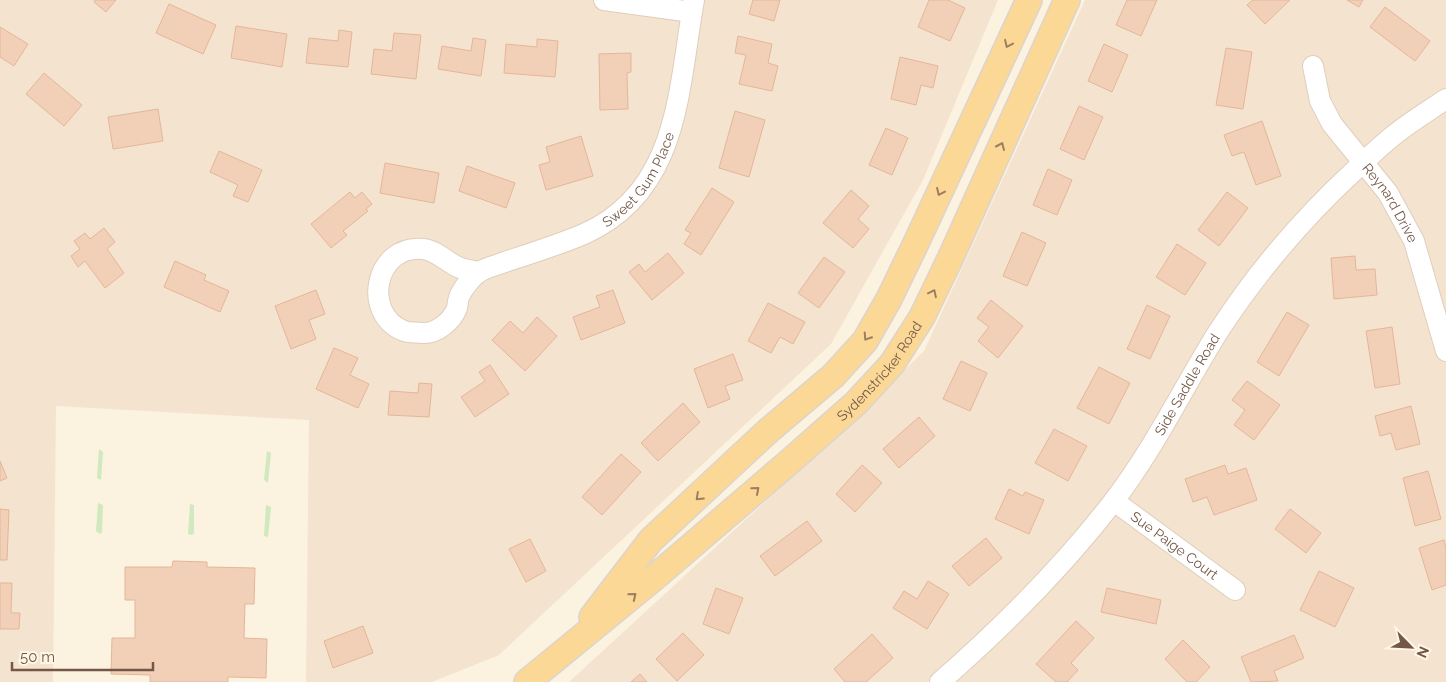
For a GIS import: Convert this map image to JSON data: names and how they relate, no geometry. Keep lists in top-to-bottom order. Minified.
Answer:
{"streets":{"main road":["Sydenstricker Road"],"street":["Sweet Gum Place","Reynard Drive","Side Saddle Road","Sue Paige Court"]},"crossings":[["Reynard Drive","Side Saddle Road"],["Side Saddle Road","Sue Paige Court"]],"scale_bar":"50 m","north":"bottom right"}
